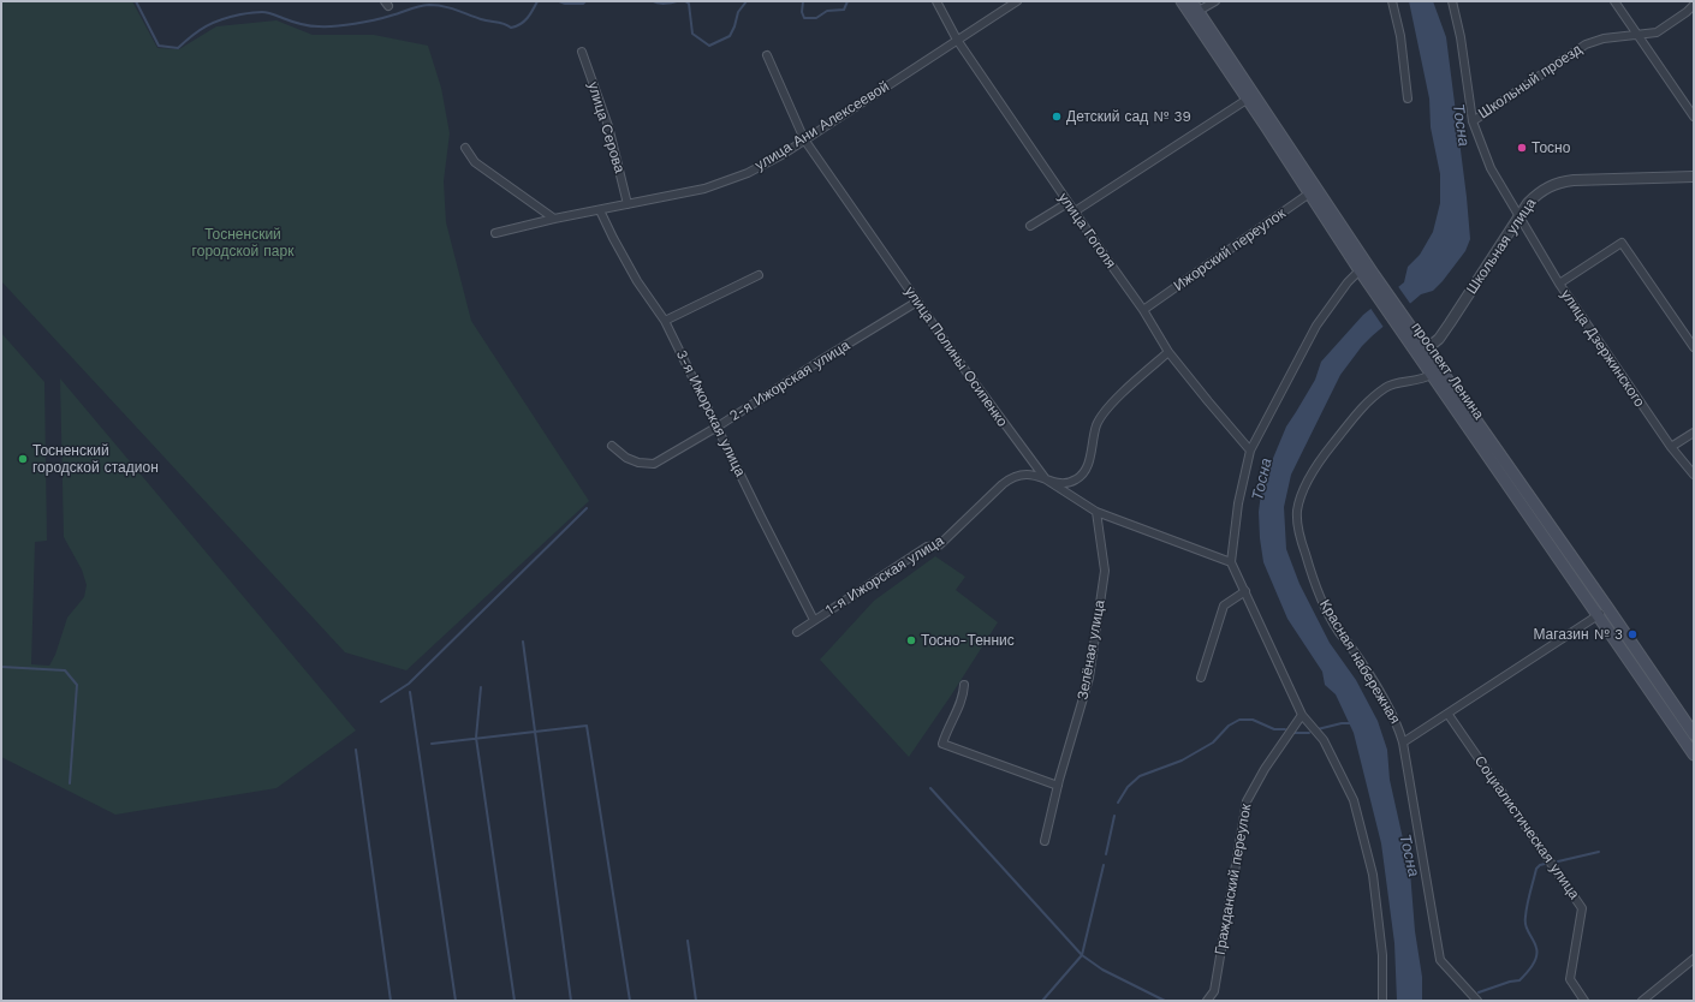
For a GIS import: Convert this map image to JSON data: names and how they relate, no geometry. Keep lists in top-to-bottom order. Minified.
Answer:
{"streets":{"main road":["проспект Ленина"],"street":["Школьный проезд","улица Ани Алексеевой","улица Серова","улица Гоголя","Школьная улица","Ижорский переулок","улица Дзержинского","улица Полины Осипенко","2-я Ижорская улица","3-я Ижорская улица","1-я Ижорская улица","Зелёная улица","Красная набережная","Социалистическая улица","Гражданский переулок"]},"crossings":[["улица Ани Алексеевой","улица Серова"],["улица Ани Алексеевой","улица Гоголя"],["улица Ани Алексеевой","улица Полины Осипенко"],["улица Ани Алексеевой","3-я Ижорская улица"],["улица Гоголя","Ижорский переулок"],["улица Гоголя","1-я Ижорская улица"],["Школьная улица","улица Дзержинского"],["Школьная улица","проспект Ленина"],["Ижорский переулок","проспект Ленина"],["улица Полины Осипенко","2-я Ижорская улица"],["улица Полины Осипенко","1-я Ижорская улица"],["улица Полины Осипенко","Зелёная улица"],["проспект Ленина","Красная набережная"],["2-я Ижорская улица","3-я Ижорская улица"],["3-я Ижорская улица","1-я Ижорская улица"]],"water":["Тосна"],"parks":["Тосненский городской парк"],"places":["Детский сад № 39","Тосно","Тосненский городской стадион","Магазин № 3","Тосно-Теннис"]}
